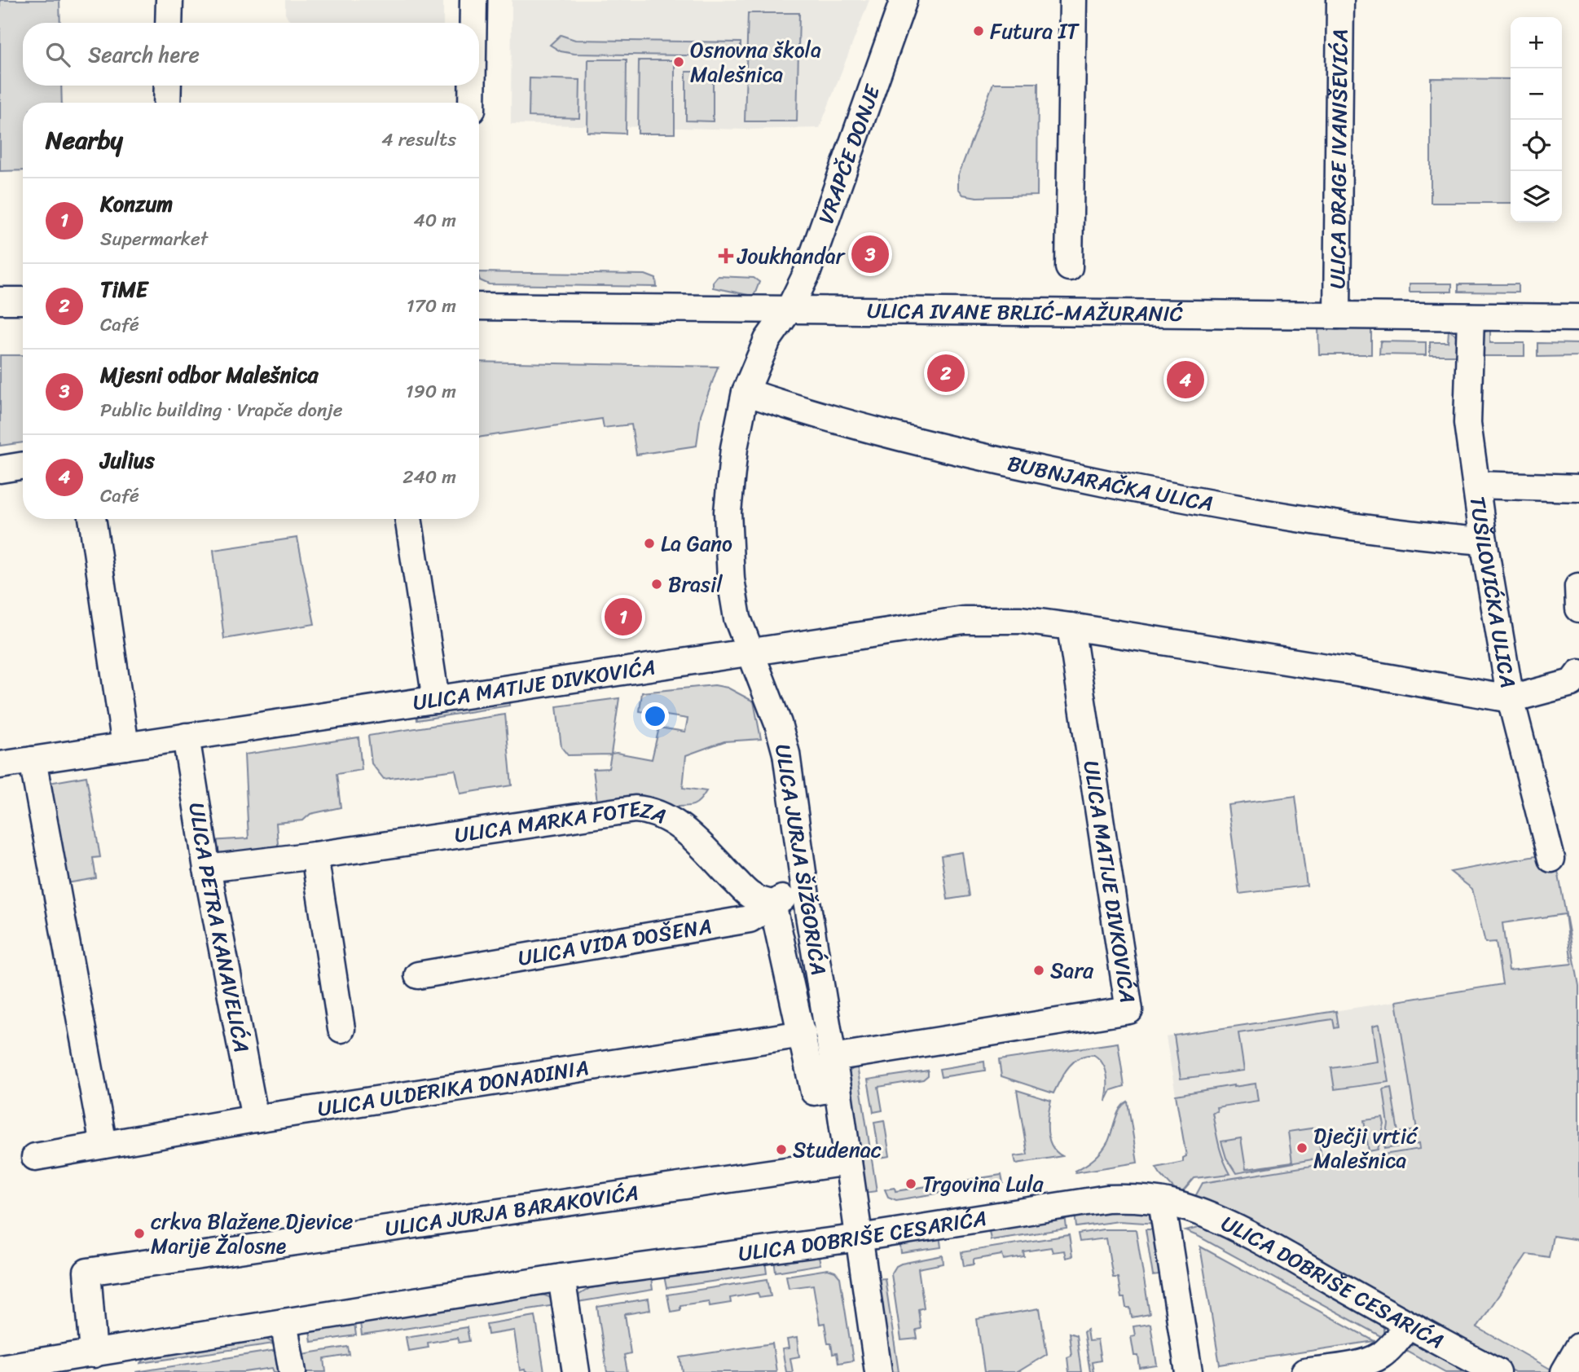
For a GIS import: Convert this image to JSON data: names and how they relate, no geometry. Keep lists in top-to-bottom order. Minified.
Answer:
{"streets":{"street":["VRAPČE DONJE","ULICA DRAGE IVANIŠEVIĆA","ULICA IVANE BRLIĆ-MAŽURANIĆ","BUBNJARAČKA ULICA","TUŠILOVIĆKA ULICA","ULICA MATIJE DIVKOVIĆA","ULICA MARKA FOTEZA","ULICA JURJA ŠIŽGORIĆA","ULICA PETRA KANAVELIĆA","ULICA VIDA DOŠENA","ULICA ULDERIKA DONADINIA","ULICA JURJA BARAKOVIĆA","ULICA DOBRIŠE CESARIĆA"]},"crossings":[["VRAPČE DONJE","ULICA IVANE BRLIĆ-MAŽURANIĆ"],["VRAPČE DONJE","ULICA JURJA ŠIŽGORIĆA"],["ULICA DRAGE IVANIŠEVIĆA","ULICA IVANE BRLIĆ-MAŽURANIĆ"],["ULICA IVANE BRLIĆ-MAŽURANIĆ","TUŠILOVIĆKA ULICA"],["ULICA IVANE BRLIĆ-MAŽURANIĆ","ULICA JURJA ŠIŽGORIĆA"],["BUBNJARAČKA ULICA","TUŠILOVIĆKA ULICA"],["BUBNJARAČKA ULICA","ULICA JURJA ŠIŽGORIĆA"],["TUŠILOVIĆKA ULICA","ULICA MATIJE DIVKOVIĆA"],["ULICA MATIJE DIVKOVIĆA","ULICA JURJA ŠIŽGORIĆA"],["ULICA MATIJE DIVKOVIĆA","ULICA PETRA KANAVELIĆA"],["ULICA MARKA FOTEZA","ULICA JURJA ŠIŽGORIĆA"],["ULICA MARKA FOTEZA","ULICA PETRA KANAVELIĆA"],["ULICA MARKA FOTEZA","ULICA VIDA DOŠENA"],["ULICA JURJA ŠIŽGORIĆA","ULICA VIDA DOŠENA"],["ULICA JURJA ŠIŽGORIĆA","ULICA ULDERIKA DONADINIA"],["ULICA JURJA ŠIŽGORIĆA","ULICA JURJA BARAKOVIĆA"],["ULICA JURJA ŠIŽGORIĆA","ULICA DOBRIŠE CESARIĆA"],["ULICA PETRA KANAVELIĆA","ULICA ULDERIKA DONADINIA"],["ULICA JURJA BARAKOVIĆA","ULICA DOBRIŠE CESARIĆA"]],"places":{"other":["Futura IT","Osnovna škola Malešnica","La Gano","Brasil","Sara","Dječji vrtić Malešnica","Studenac","Trgovina Lula","crkva Blažene Djevice Marije Žalosne"],"health":["Joukhandar"]},"page":{"map_buttons":["+","−"],"search":"Search here","heading":["Nearby","4 results"],"list":[{"mark":"1","name":"Konzum","note":"Supermarket","value":"40 m"},{"mark":"2","name":"TiME","note":"Café","value":"170 m"},{"mark":"3","name":"Mjesni odbor Malešnica","note":"Public building · Vrapče donje","value":"190 m"},{"mark":"4","name":"Julius","note":"Café","value":"240 m"}],"pins":["3","2","4","1"]}}
